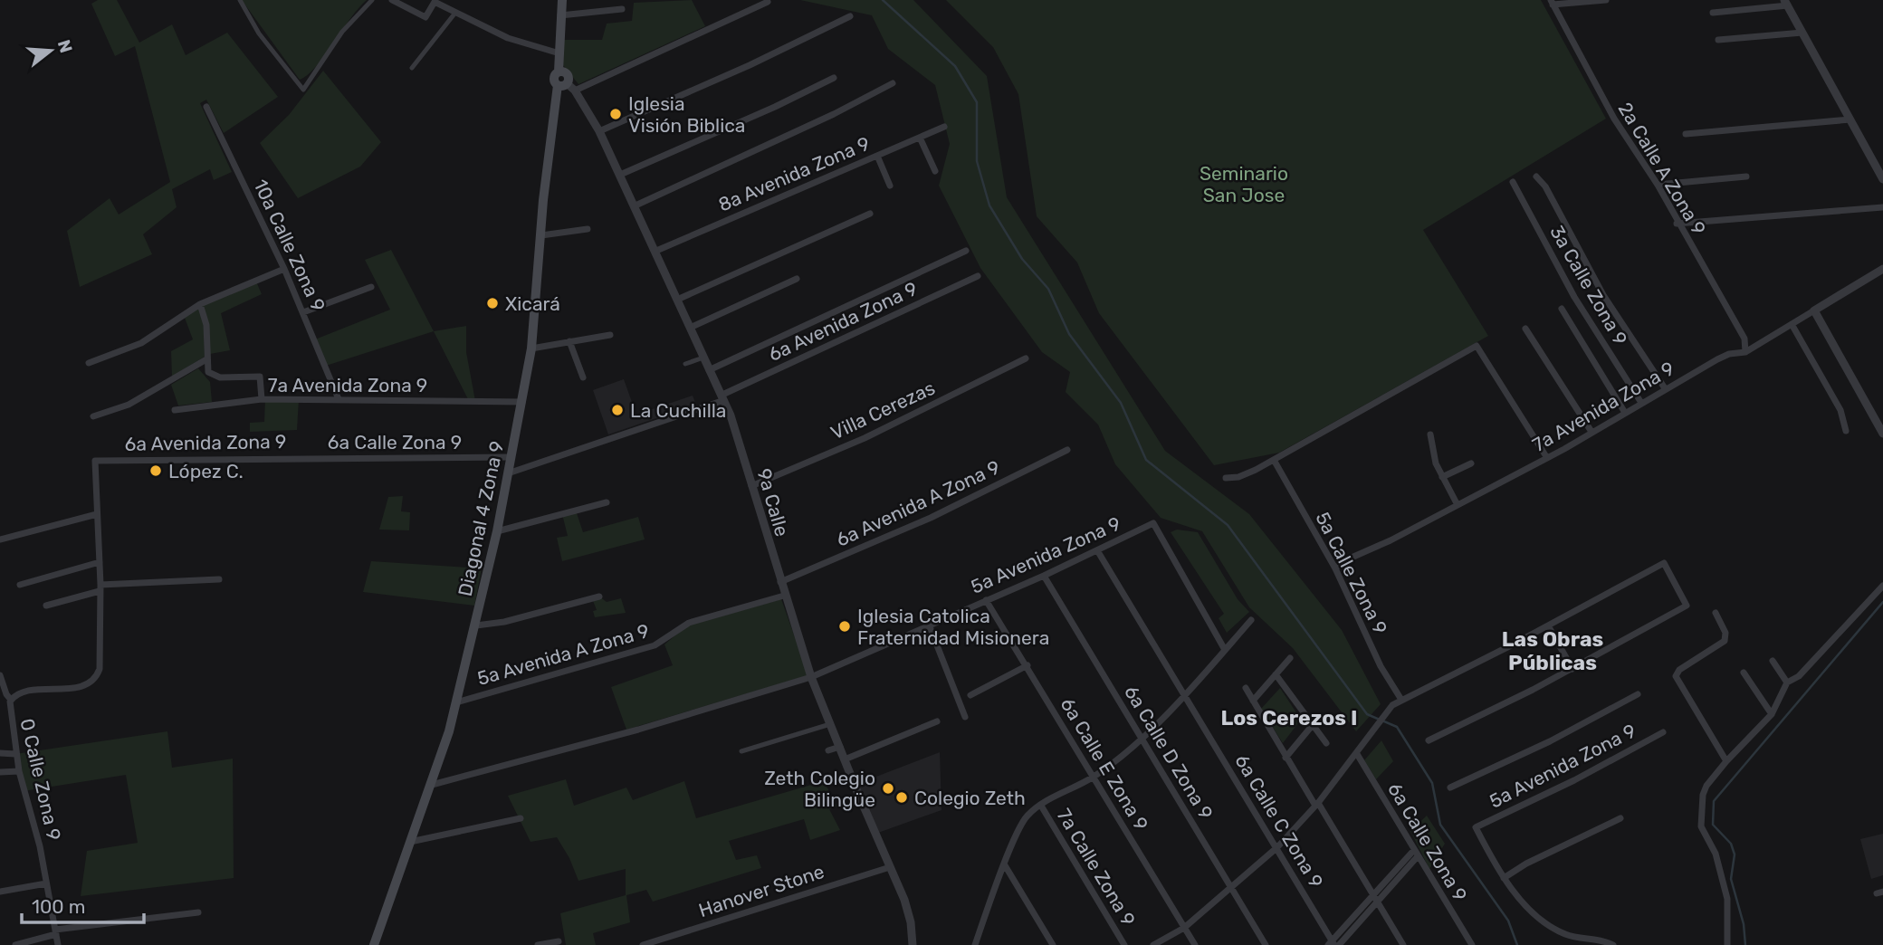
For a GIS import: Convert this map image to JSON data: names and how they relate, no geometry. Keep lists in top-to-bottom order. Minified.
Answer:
{"streets":{"main road":["Diagonal 4 Zona 9"],"street":["2a Calle A Zona 9","8a Avenida Zona 9","10a Calle Zona 9","3a Calle Zona 9","6a Avenida Zona 9","7a Avenida Zona 9","Villa Cerezas","6a Calle Zona 9","9a Calle","6a Avenida A Zona 9","5a Avenida Zona 9","5a Calle Zona 9","5a Avenida A Zona 9","6a Calle D Zona 9","6a Calle E Zona 9","0 Calle Zona 9","6a Calle C Zona 9","7a Calle Zona 9","Hanover Stone"]},"crossings":[["2a Calle A Zona 9","7a Avenida Zona 9"],["8a Avenida Zona 9","9a Calle"],["10a Calle Zona 9","7a Avenida Zona 9"],["3a Calle Zona 9","7a Avenida Zona 9"],["6a Avenida Zona 9","6a Calle Zona 9"],["6a Avenida Zona 9","9a Calle"],["6a Avenida Zona 9","Diagonal 4 Zona 9"],["6a Avenida Zona 9","0 Calle Zona 9"],["7a Avenida Zona 9","Diagonal 4 Zona 9"],["7a Avenida Zona 9","5a Calle Zona 9"],["Villa Cerezas","9a Calle"],["6a Calle Zona 9","Diagonal 4 Zona 9"],["9a Calle","6a Avenida A Zona 9"],["9a Calle","Diagonal 4 Zona 9"],["9a Calle","5a Avenida Zona 9"],["9a Calle","5a Avenida A Zona 9"],["9a Calle","Hanover Stone"],["Diagonal 4 Zona 9","5a Avenida Zona 9"],["Diagonal 4 Zona 9","5a Avenida A Zona 9"],["5a Avenida Zona 9","6a Calle D Zona 9"],["5a Avenida Zona 9","6a Calle E Zona 9"],["5a Avenida Zona 9","6a Calle C Zona 9"]],"districts":["Las Obras Públicas","Los Cerezos I"],"parks":["Seminario San Jose"],"places":["Iglesia Visión Biblica","Xicará","La Cuchilla","López C.","Iglesia Catolica Fraternidad Misionera","Zeth Colegio Bilingüe","Colegio Zeth"],"scale_bar":"100 m","north":"right"}
